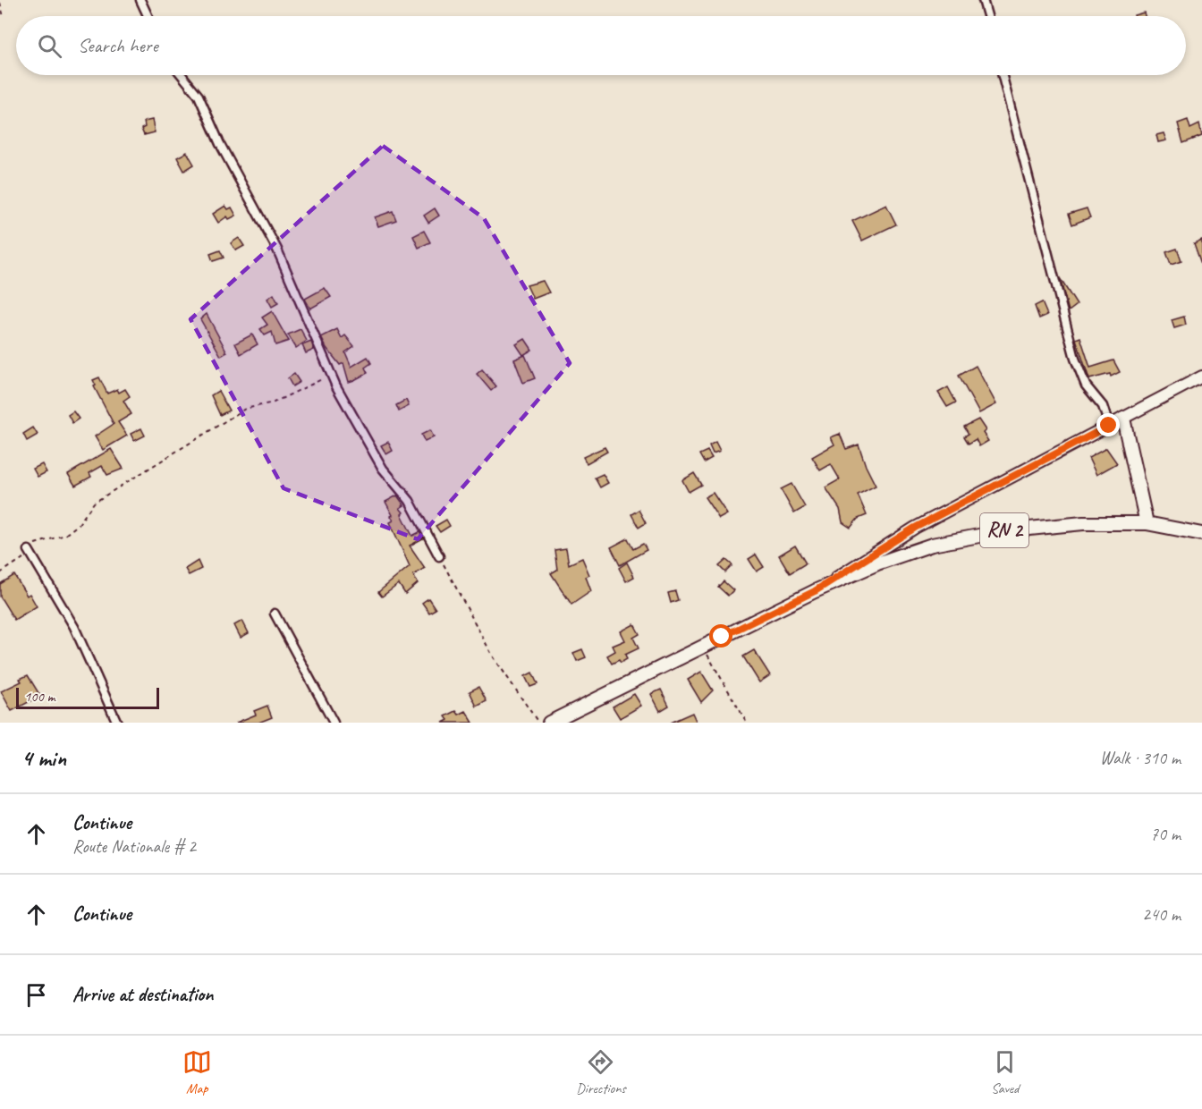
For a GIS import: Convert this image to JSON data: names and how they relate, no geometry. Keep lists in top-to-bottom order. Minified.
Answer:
{"streets":{"main road":["RN 2"]},"scale_bar":"100 m","page":{"search":"Search here","scale":"100 m","heading":["4 min","Walk · 310 m"],"list":[["Continue","Route Nationale # 2","70 m"],["Continue","240 m"],"Arrive at destination"],"nav":["Map","Directions","Saved"]}}
